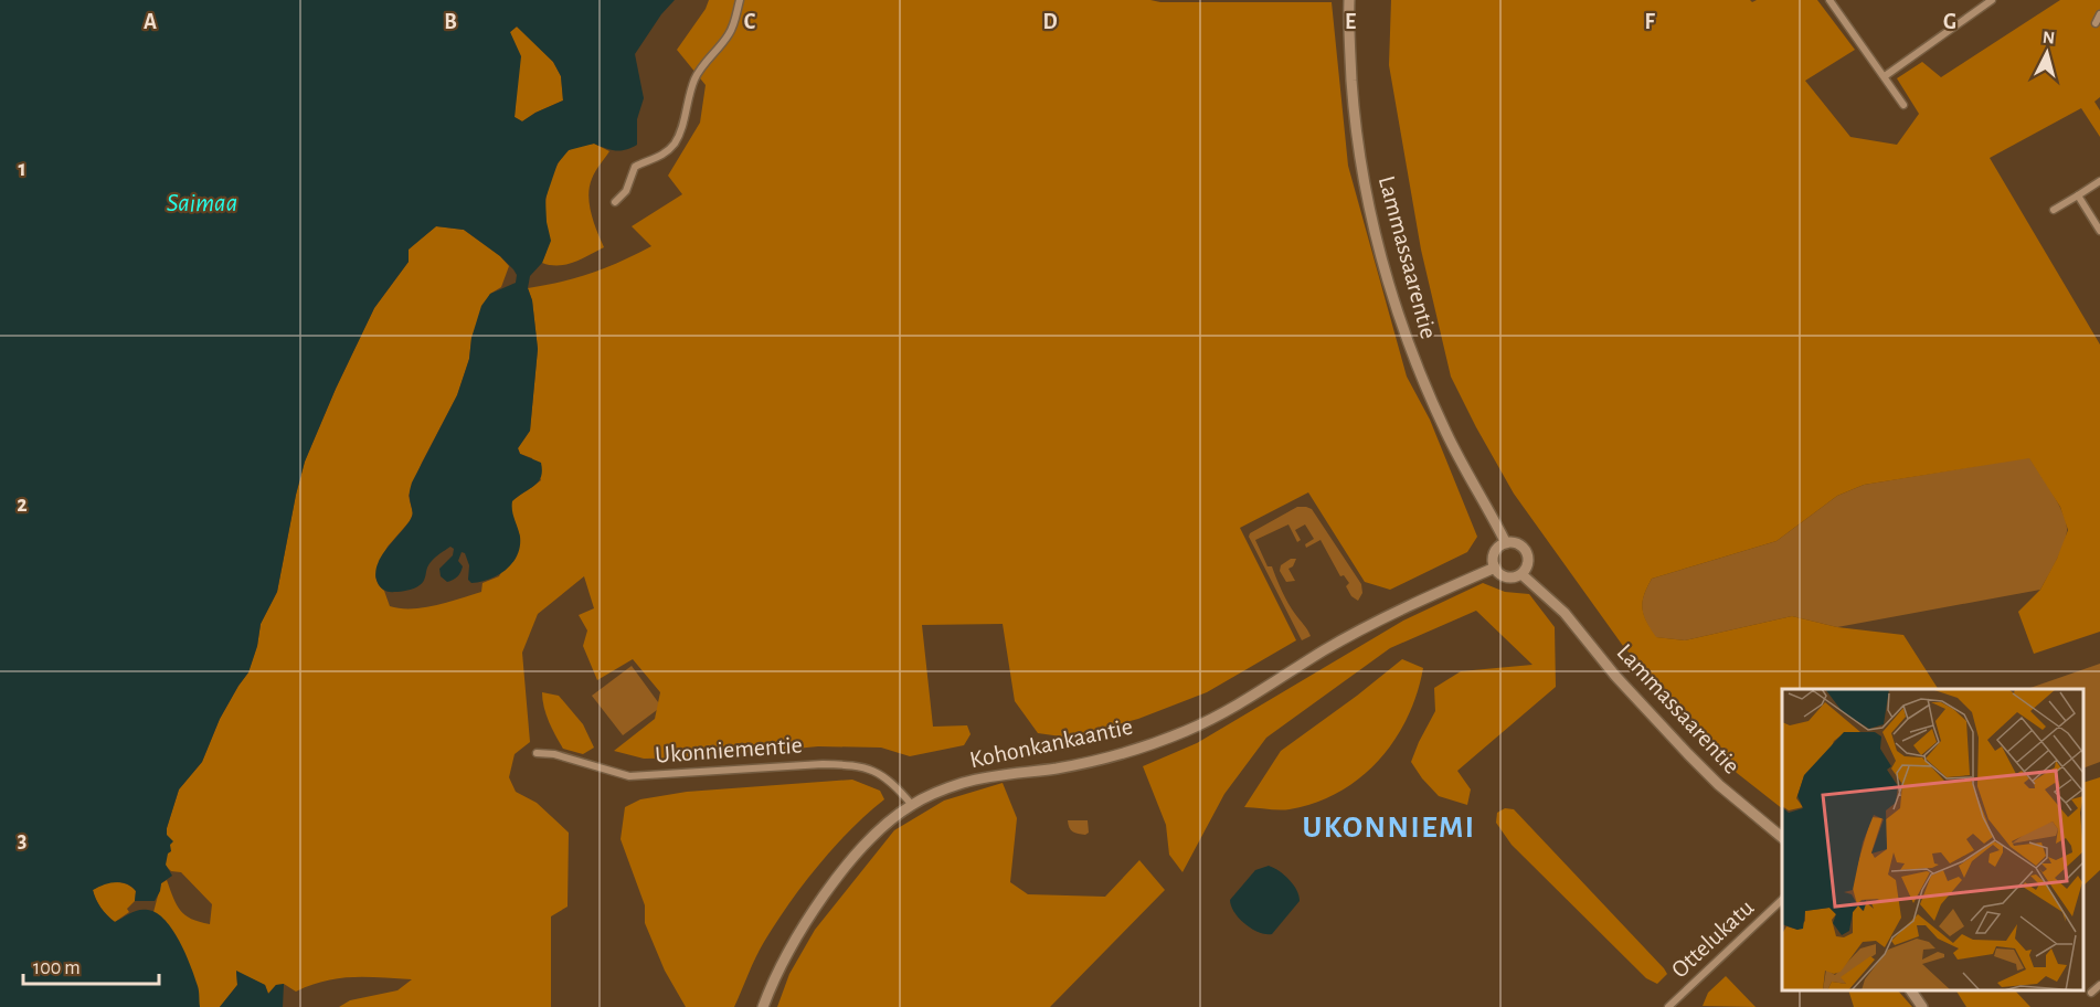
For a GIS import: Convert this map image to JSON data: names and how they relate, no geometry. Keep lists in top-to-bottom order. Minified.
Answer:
{"streets":{"street":["Lammassaarentie","Kohonkankaantie","Ukonniementie","Ottelukatu"]},"crossings":[["Lammassaarentie","Kohonkankaantie"],["Kohonkankaantie","Ukonniementie"]],"districts":["UKONNIEMI"],"water":["Saimaa"],"scale_bar":"100 m","north":"top","grid":{"columns":["A","B","C","D","E","F","G"],"rows":["1","2","3"]}}
